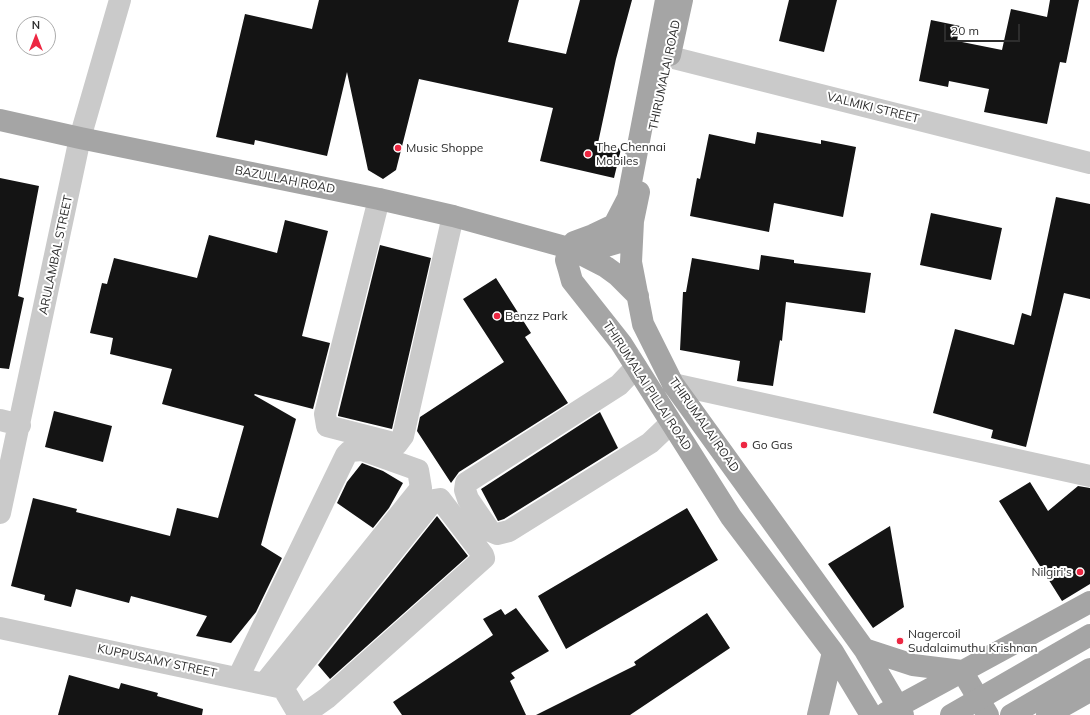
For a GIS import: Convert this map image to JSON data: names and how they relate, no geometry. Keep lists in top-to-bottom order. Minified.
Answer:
{"streets":{"main road":["THIRUMALAI ROAD","BAZULLAH ROAD","THIRUMALAI PILLAI ROAD"],"street":["VALMIKI STREET","ARULAMBAL STREET","KUPPUSAMY STREET"]},"crossings":[["THIRUMALAI ROAD","VALMIKI STREET"],["BAZULLAH ROAD","ARULAMBAL STREET"],["BAZULLAH ROAD","THIRUMALAI PILLAI ROAD"]],"places":["Music Shoppe","The Chennai Mobiles","Benzz Park","Go Gas","Nilgiri's","Nagercoil Sudalaimuthu Krishnan"],"scale_bar":"20 m","north":"top"}
